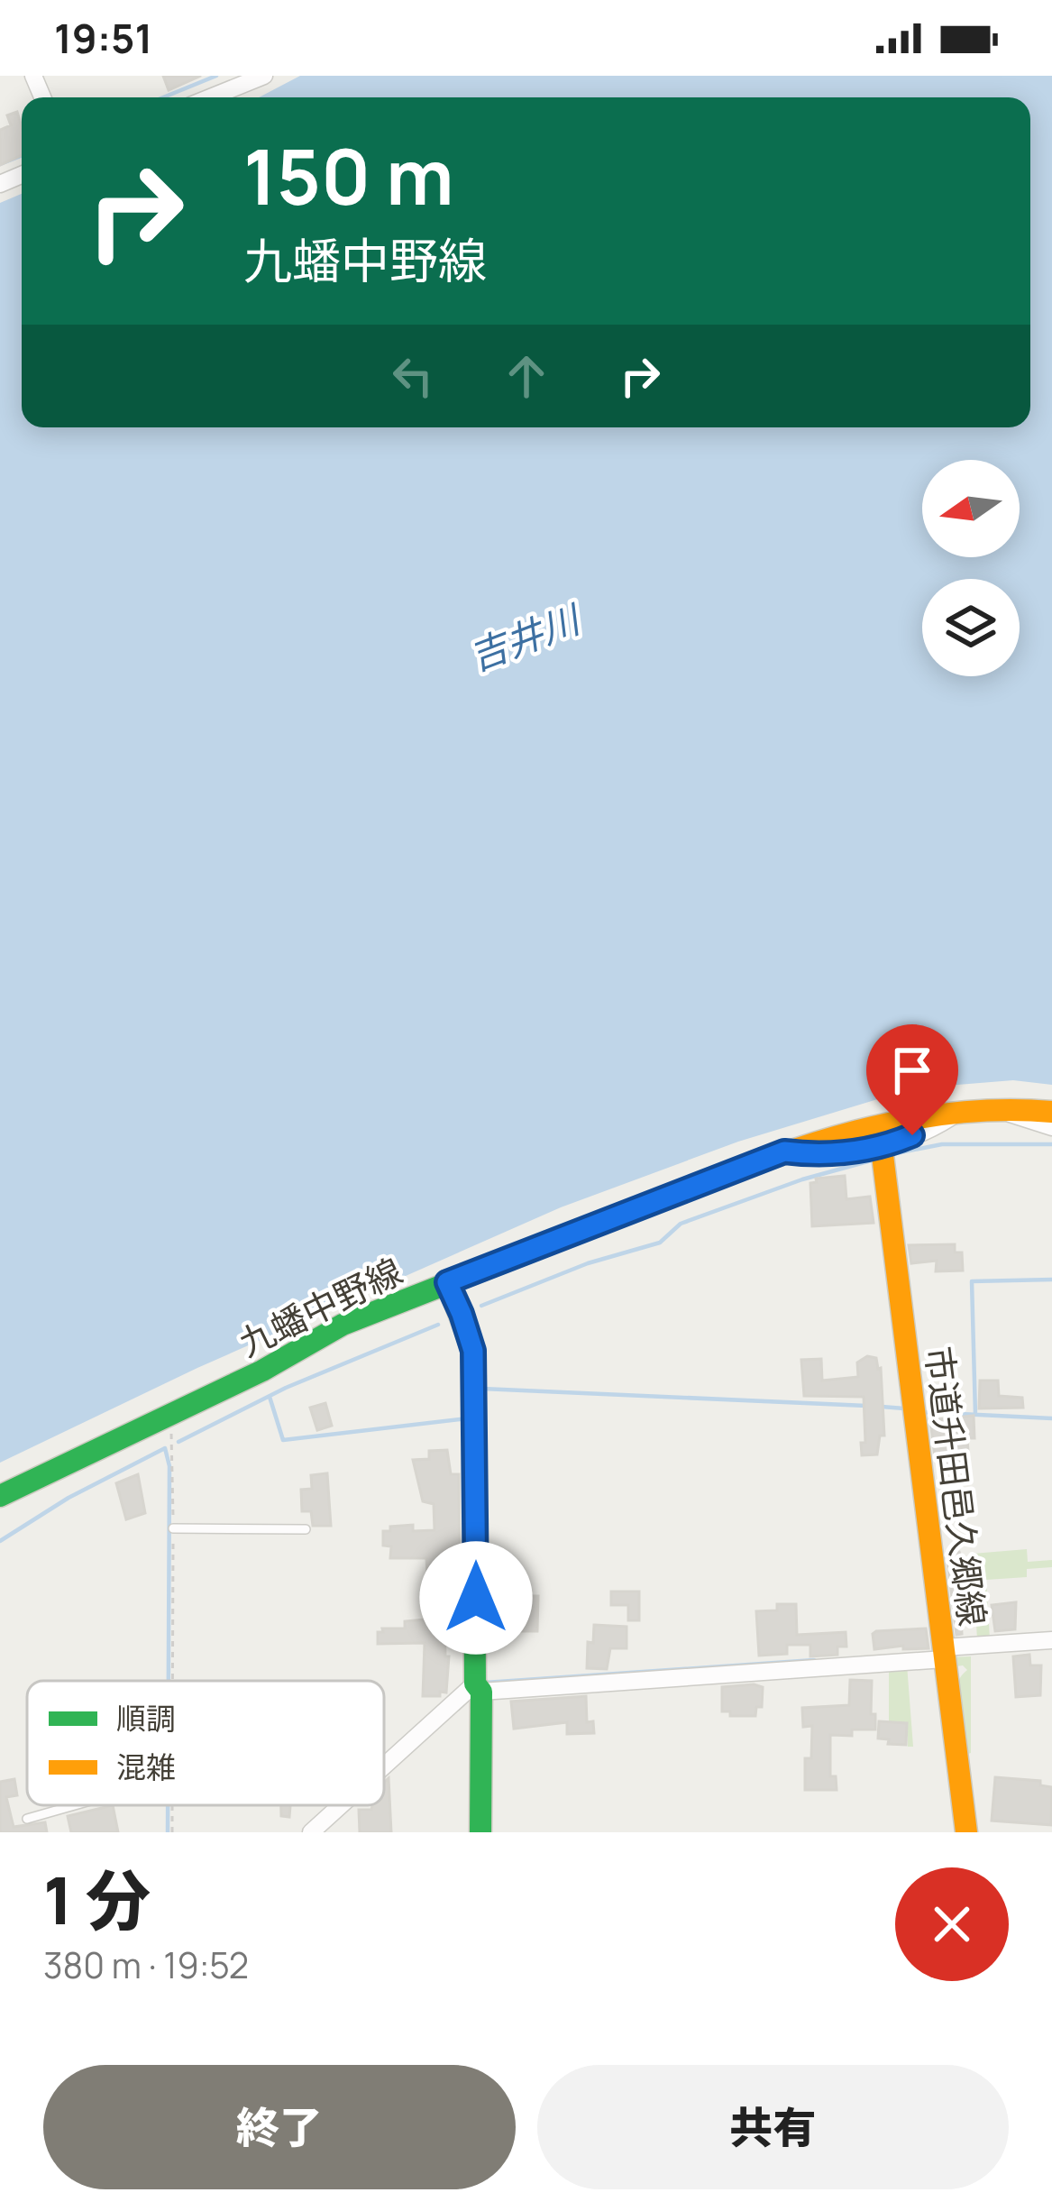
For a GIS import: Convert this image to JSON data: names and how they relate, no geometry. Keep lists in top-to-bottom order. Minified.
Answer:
{"streets":{"street":["九蟠中野線","市道升田邑久郷線"]},"water":["吉井川"],"legend":["順調","混雑"],"north":"left","page":{"status":"19:51","turn":["150 m","九蟠中野線"],"heading":["1 分","380 m · 19:52"],"buttons":["終了","共有"]}}
